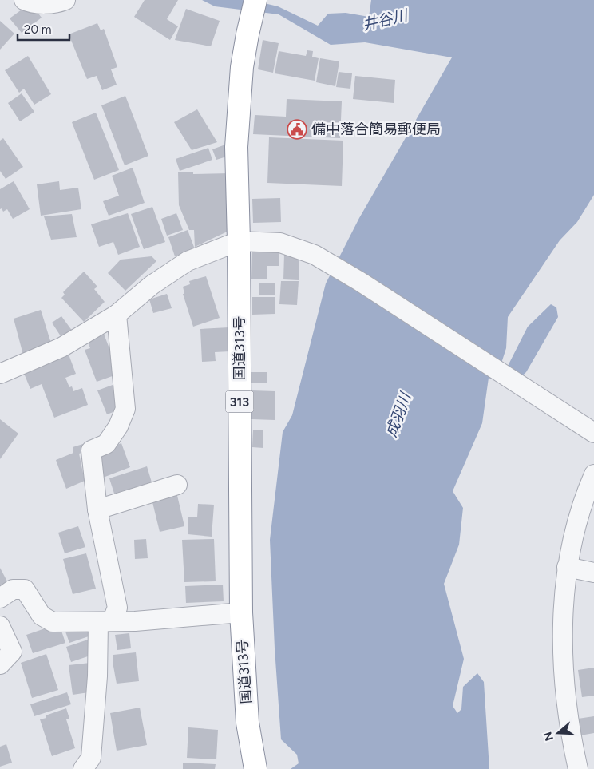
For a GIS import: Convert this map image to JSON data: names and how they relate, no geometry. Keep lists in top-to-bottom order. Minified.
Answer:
{"streets":{"highway":["国道313号","313"]},"water":["井谷川","成羽川"],"places":{"public building":["備中落合簡易郵便局"]},"scale_bar":"20 m","north":"left"}
